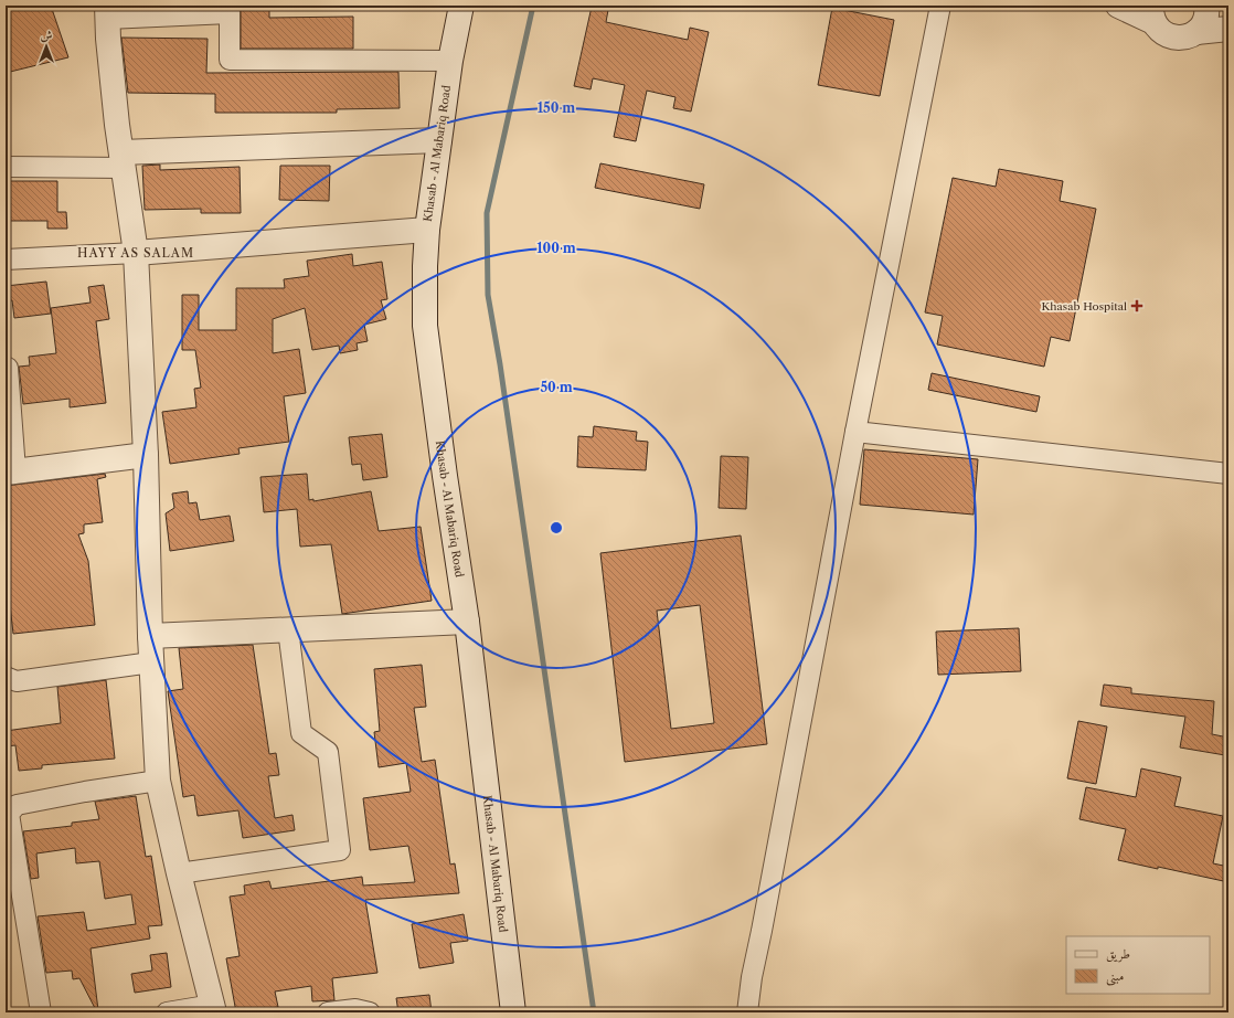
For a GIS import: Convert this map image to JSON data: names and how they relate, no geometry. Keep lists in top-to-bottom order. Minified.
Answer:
{"streets":{"street":["Khasab - Al Mabariq Road"]},"districts":["HAYY AS SALAM"],"places":{"health":["Khasab Hospital"]},"legend":["طريق","مبنى"],"north":"top","rings":["150 m","100 m","50 m"]}
